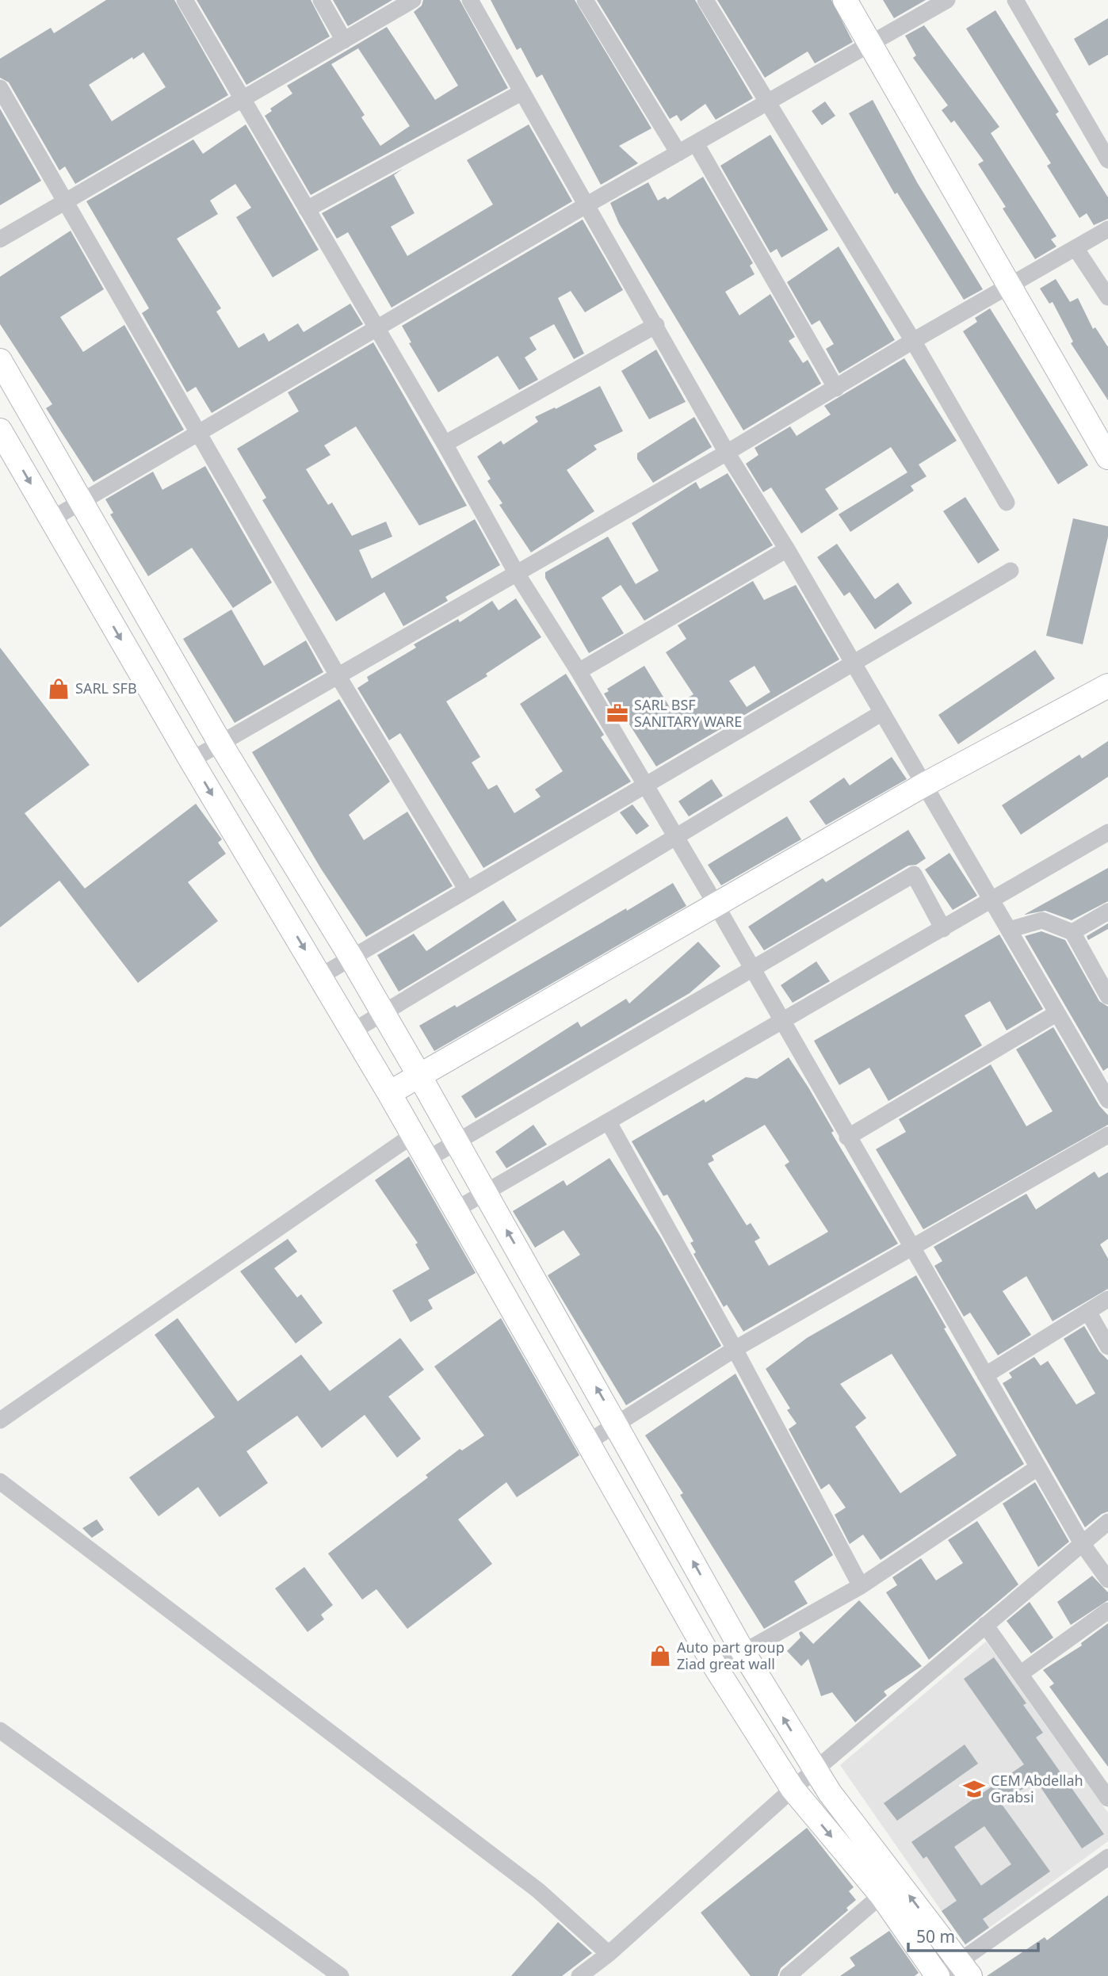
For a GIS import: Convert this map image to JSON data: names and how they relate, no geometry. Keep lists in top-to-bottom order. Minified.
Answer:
{"places":{"shop":["SARL SFB","Auto part group Ziad great wall"],"office":["SARL BSF SANITARY WARE"],"school or university":["CEM Abdellah Grabsi"]},"scale_bar":"50 m"}
